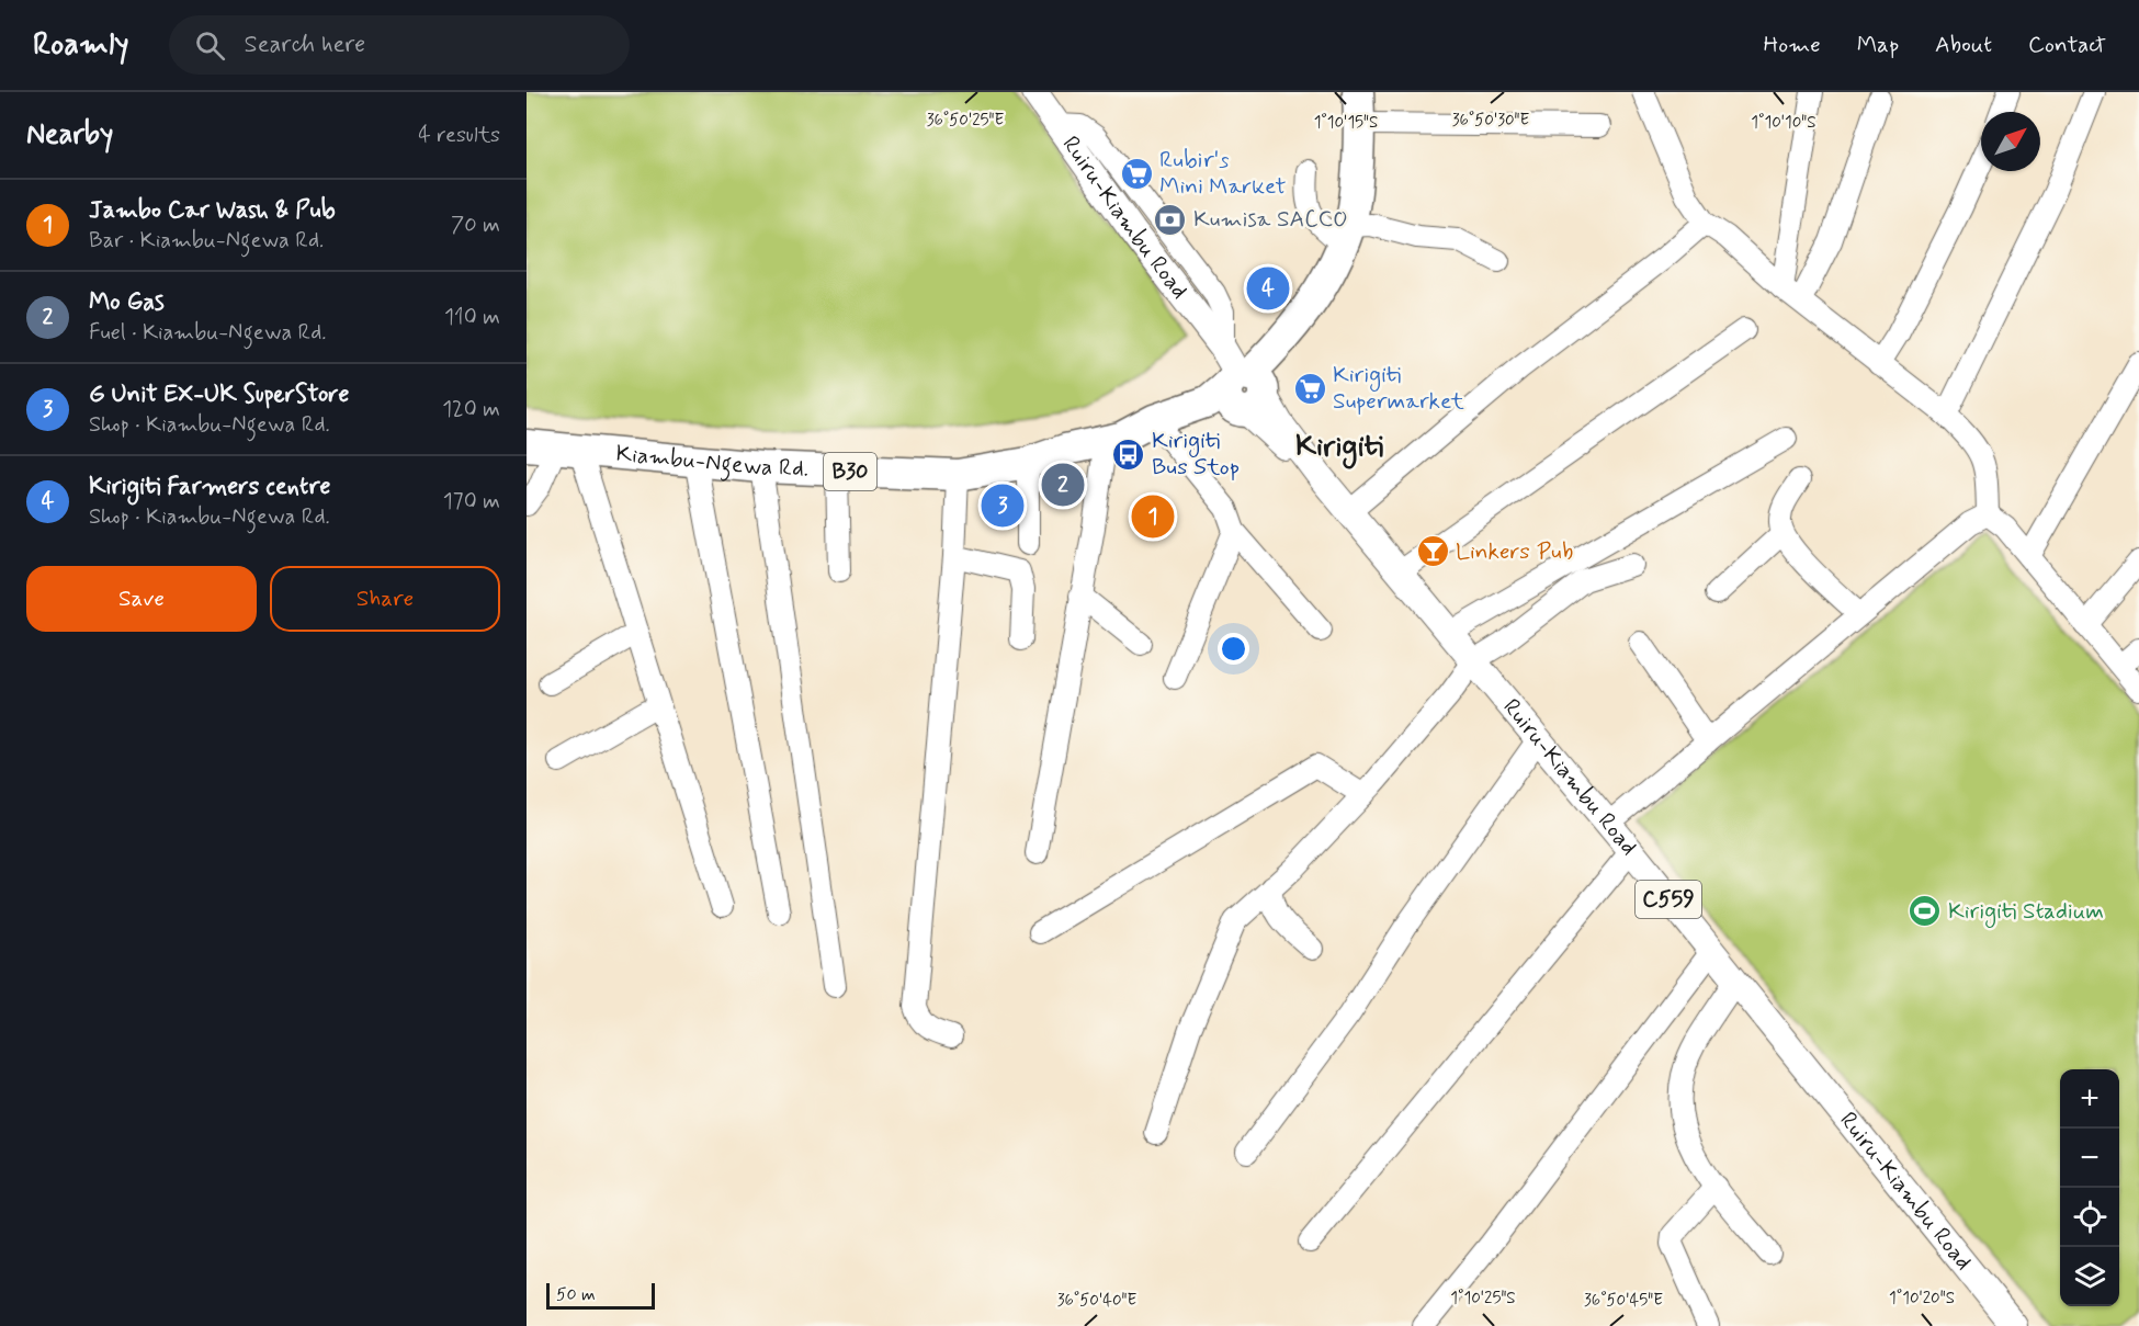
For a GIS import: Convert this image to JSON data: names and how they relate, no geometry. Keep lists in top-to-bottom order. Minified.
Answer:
{"streets":{"highway":["Kiambu-Ngewa Rd.","B30"],"main road":["Ruiru-Kiambu Road","C559"]},"crossings":[["Ruiru-Kiambu Road","B30"],["Kiambu-Ngewa Rd.","B30"]],"districts":["Kirigiti"],"places":{"supermarket":["Rubir's Mini Market","Kirigiti Supermarket"],"bank":["Kumisa SACCO"],"bus stop":["Kirigiti Bus Stop"],"bar":["Linkers Pub"],"sports":["Kirigiti Stadium"]},"scale_bar":"50 m","north":"top right","page":{"header":"Roamly","search":"Search here","nav":["Home","Map","About","Contact"],"heading":["Nearby","4 results"],"list":[{"mark":"1","name":"Jambo Car Wash & Pub","note":"Bar · Kiambu-Ngewa Rd.","value":"70 m"},{"mark":"2","name":"Mo Gas","note":"Fuel · Kiambu-Ngewa Rd.","value":"110 m"},{"mark":"3","name":"G Unit EX-UK SuperStore","note":"Shop · Kiambu-Ngewa Rd.","value":"120 m"},{"mark":"4","name":"Kirigiti Farmers centre","note":"Shop · Kiambu-Ngewa Rd.","value":"170 m"}],"pins":["4","2","3","1"],"buttons":["Save","Share"],"map_buttons":["+","−"],"scale":"50 m"},"coordinates":["36°50'25\"E","36°50'30\"E","1°10'15\"S","1°10'10\"S","1°10'25\"S","1°10'20\"S","36°50'40\"E","36°50'45\"E"]}
